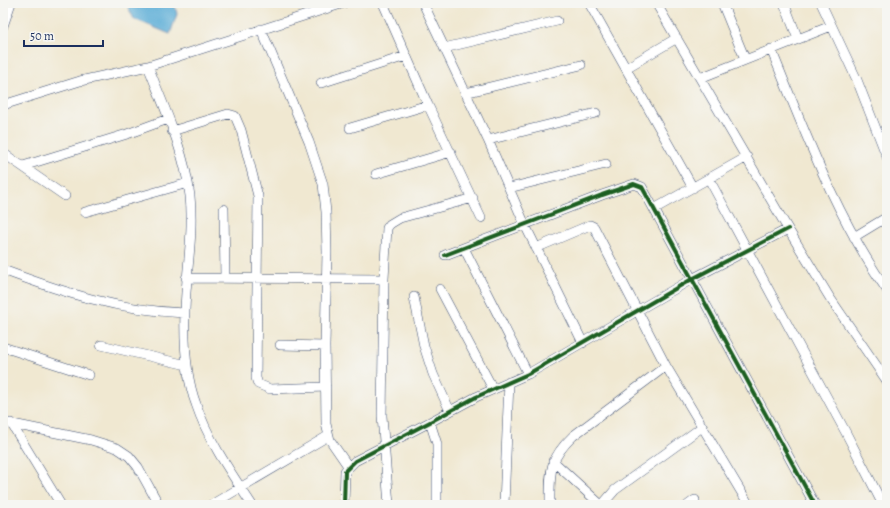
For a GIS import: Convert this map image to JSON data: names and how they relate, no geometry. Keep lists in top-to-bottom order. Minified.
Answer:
{"scale_bar":"50 m"}
